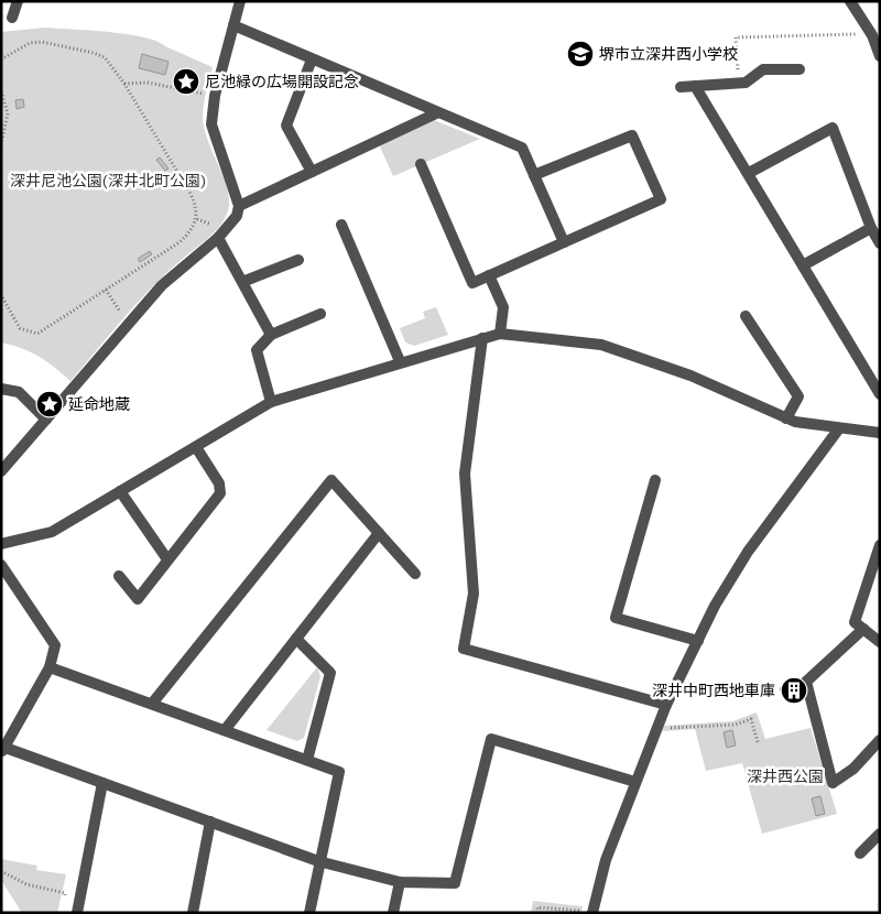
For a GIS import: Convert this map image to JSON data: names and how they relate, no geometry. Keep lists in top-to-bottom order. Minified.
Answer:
{"parks":["深井尼池公園(深井北町公園)","深井西公園"],"places":{"school or university":["堺市立深井西小学校"],"place":["尼池緑の広場開設記念","延命地蔵"],"building":["深井中町西地車庫"]}}
